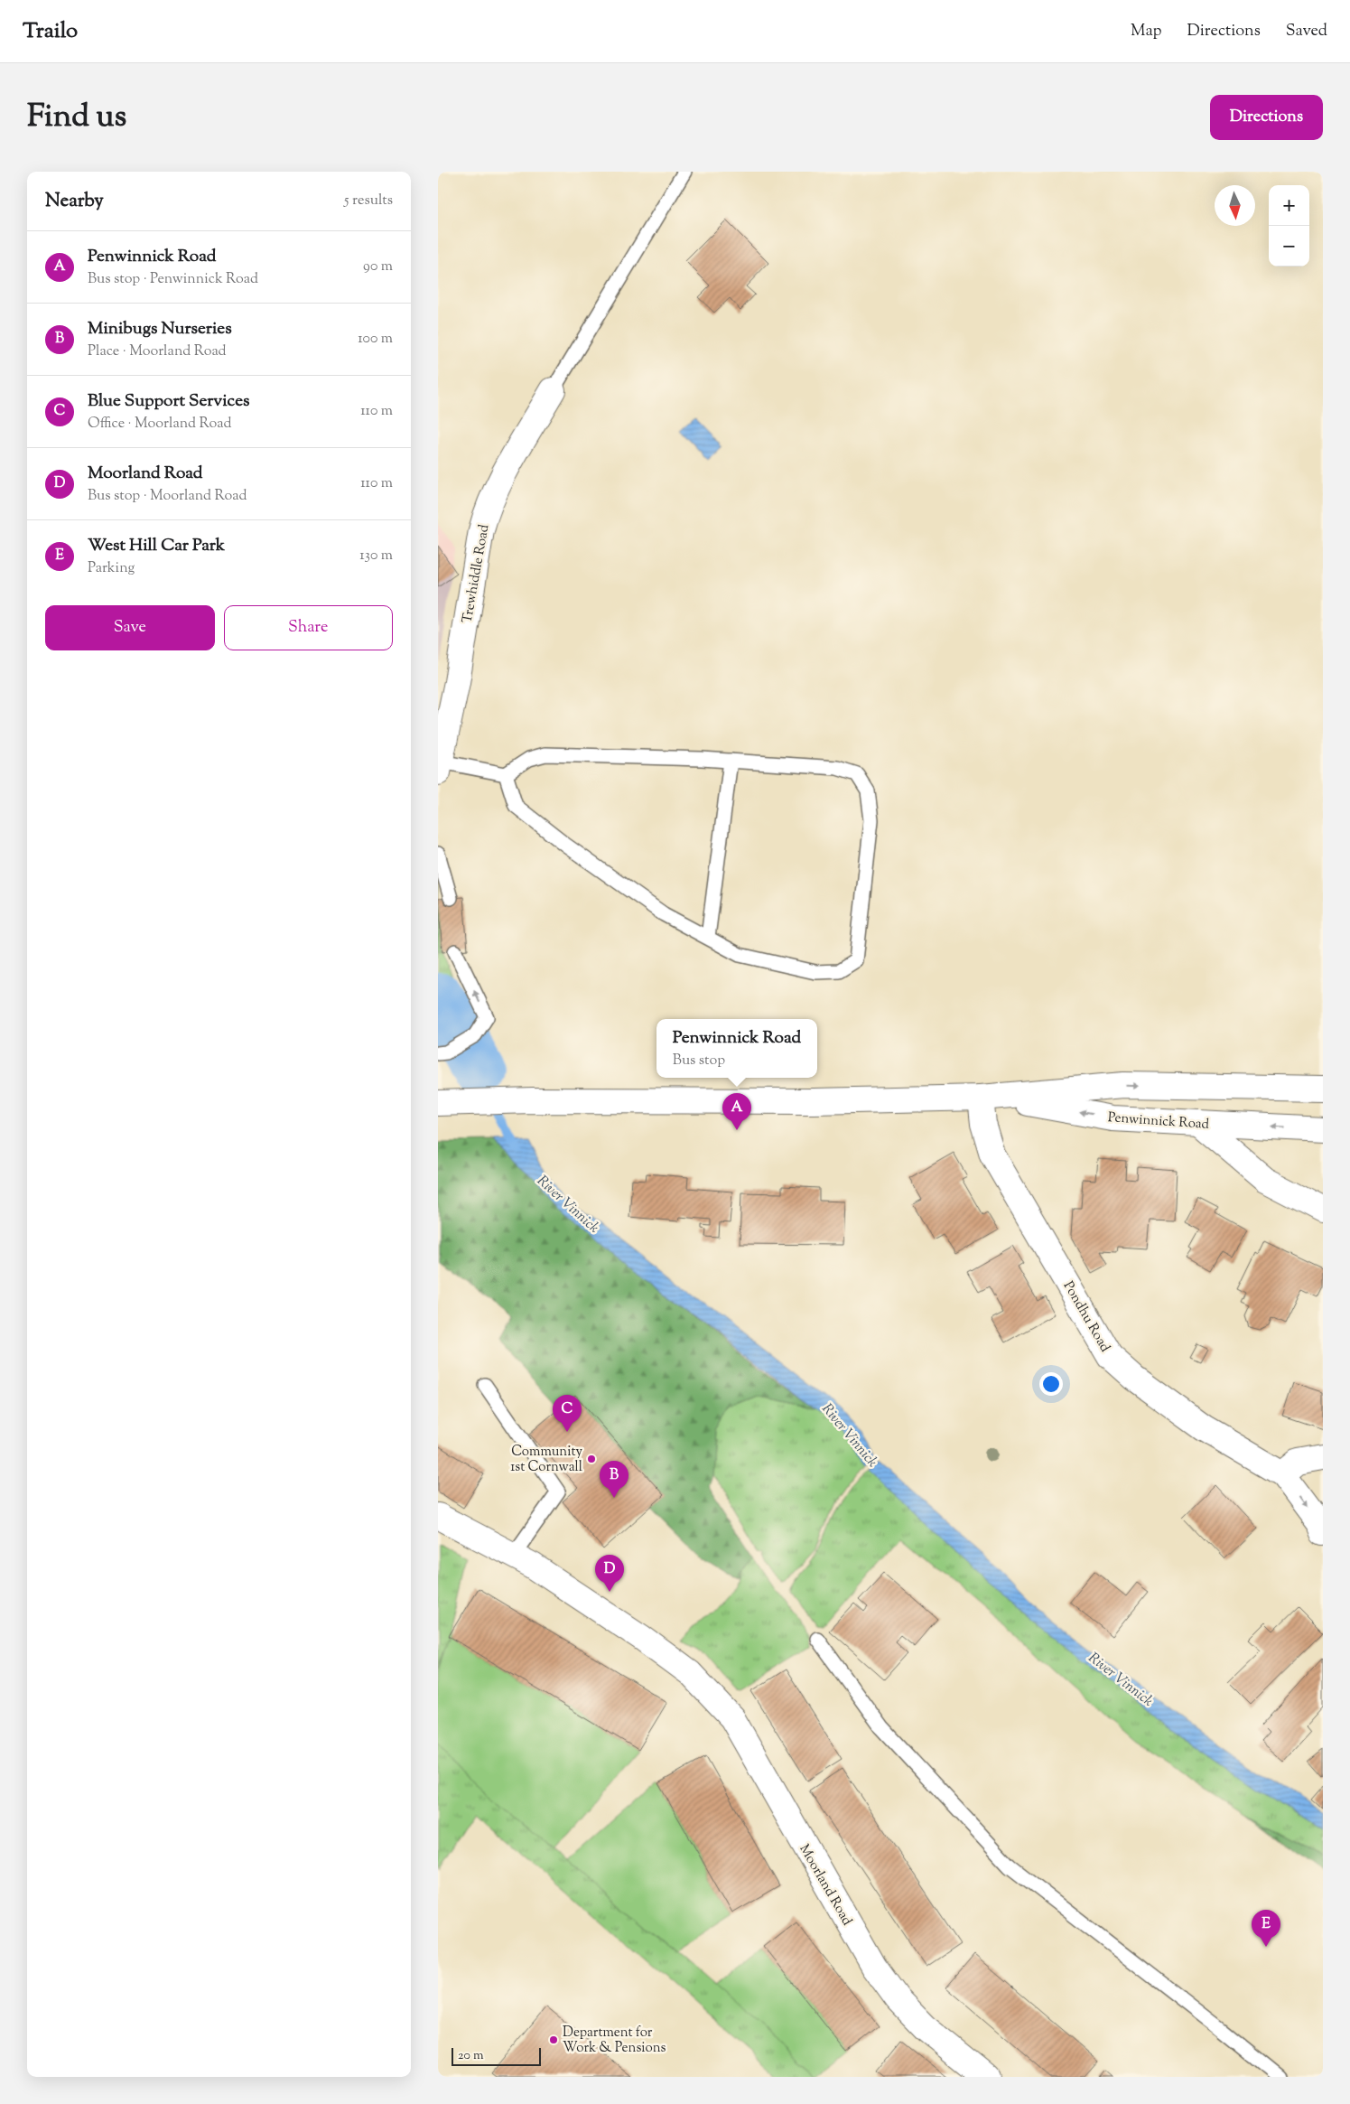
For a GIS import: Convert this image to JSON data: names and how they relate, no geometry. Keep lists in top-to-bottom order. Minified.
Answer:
{"streets":{"main road":["Trewhiddle Road","Penwinnick Road","Pondhu Road","Moorland Road"]},"crossings":[["Penwinnick Road","Pondhu Road"]],"water":["River Vinnick"],"places":["Community 1st Cornwall","Department for Work & Pensions"],"scale_bar":"20 m","north":"bottom","page":{"header":"Trailo","nav":["Map","Directions","Saved"],"title":"Find us","buttons":["Directions",["Save","Share"]],"heading":["Nearby","5 results"],"map_buttons":["+","−"],"list":[{"mark":"A","name":"Penwinnick Road","note":"Bus stop · Penwinnick Road","value":"90 m"},{"mark":"B","name":"Minibugs Nurseries","note":"Place · Moorland Road","value":"100 m"},{"mark":"C","name":"Blue Support Services","note":"Office · Moorland Road","value":"110 m"},{"mark":"D","name":"Moorland Road","note":"Bus stop · Moorland Road","value":"110 m"},{"mark":"E","name":"West Hill Car Park","note":"Parking","value":"130 m"}],"popup":["Penwinnick Road","Bus stop"],"pins":["A","C","B","D","E"],"scale":"20 m"}}
